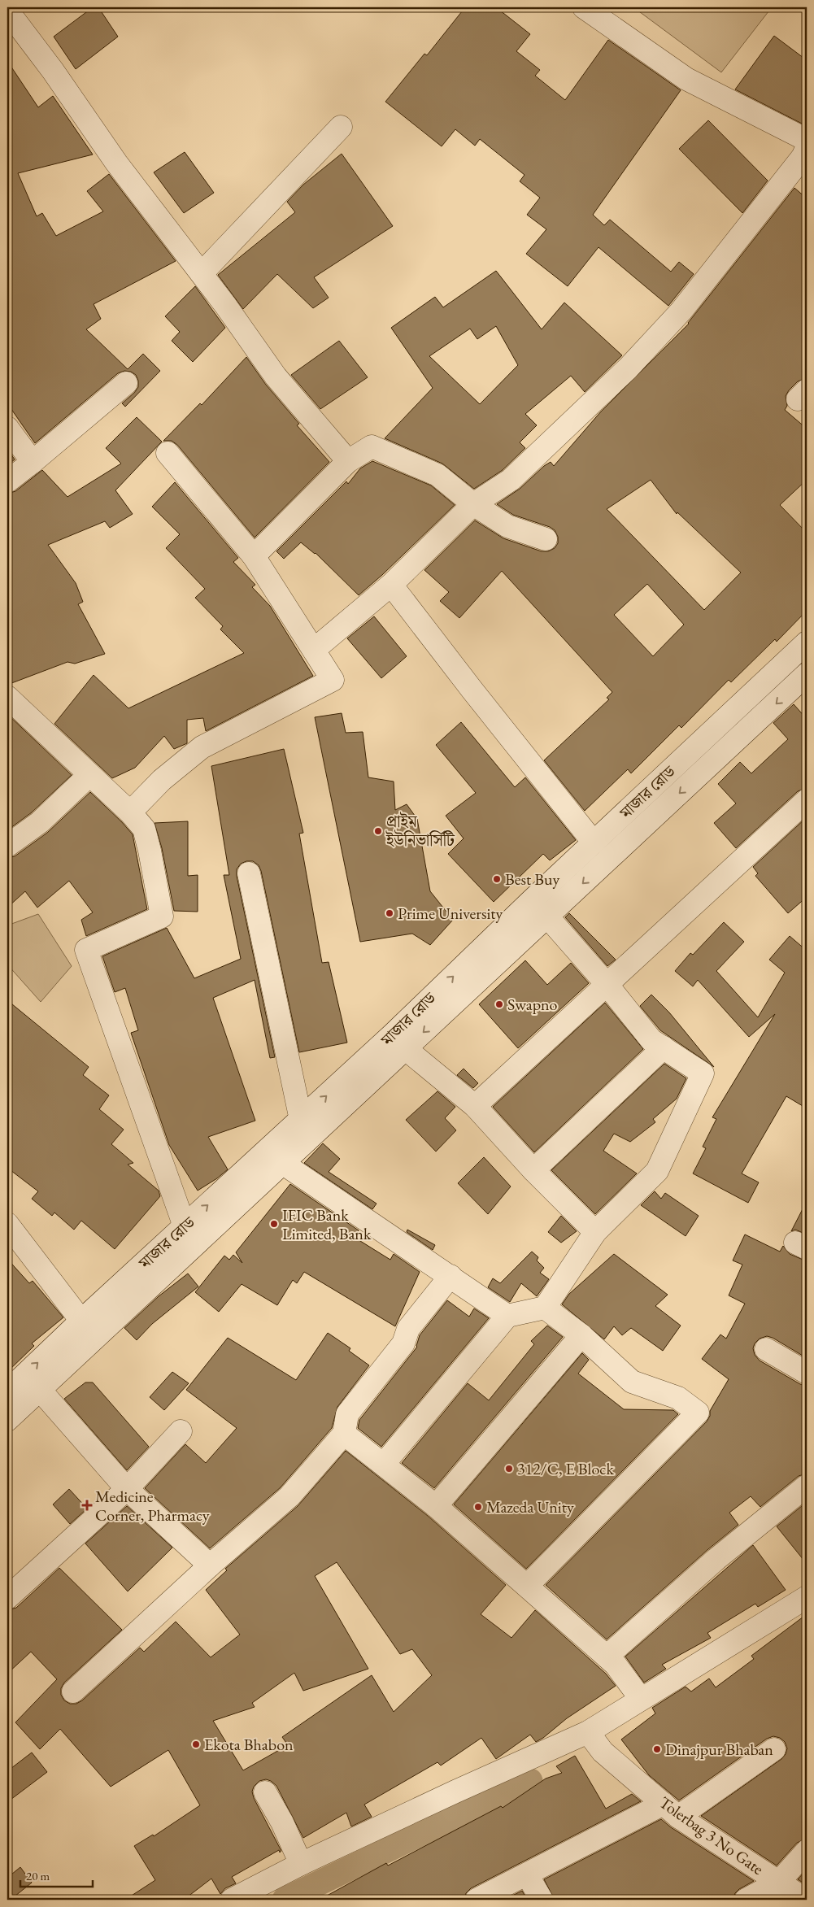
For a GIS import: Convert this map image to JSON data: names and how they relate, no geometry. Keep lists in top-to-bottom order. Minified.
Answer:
{"streets":{"street":["মাজার রোড","Tolerbag 3 No Gate"]},"places":{"other":["প্রাইম ইউনিভার্সিটি","Best Buy","Prime University","Swapno","IFIC Bank Limited, Bank","312/C, E Block","Mazeda Unity","Ekota Bhabon","Dinajpur Bhaban"],"health":["Medicine Corner, Pharmacy"]},"scale_bar":"20 m"}
